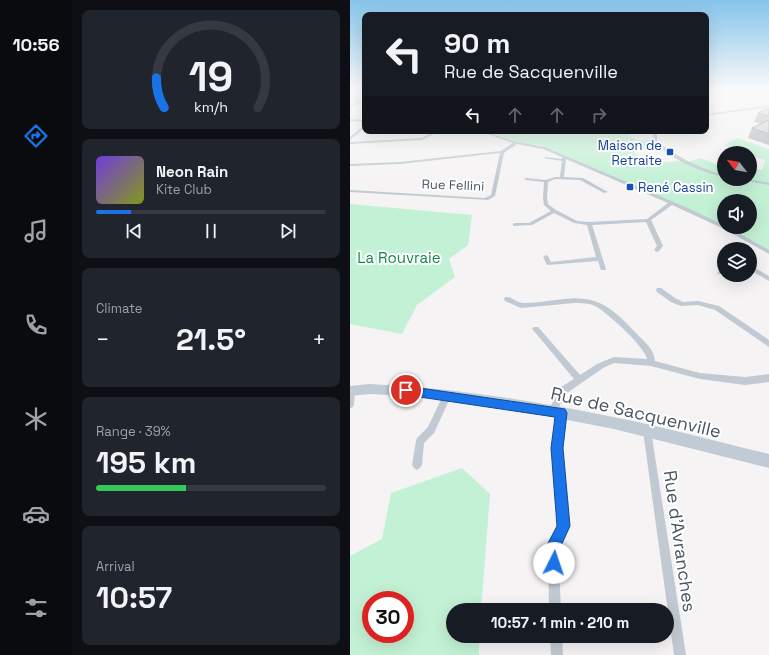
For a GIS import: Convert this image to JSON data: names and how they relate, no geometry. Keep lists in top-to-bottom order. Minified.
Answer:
{"streets":{"street":["Rue Fellini","Rue de Sacquenville","Rue d'Avranches"]},"crossings":[["Rue de Sacquenville","Rue d'Avranches"]],"parks":["La Rouvraie"],"places":{"transit":["Maison de Retraite","René Cassin"]},"north":"top left","page":{"tabs":"10:56","turn":["90 m","Rue de Sacquenville"],"song":["Neon Rain","Kite Club"],"tile":["Climate",["Range · 39%","195 km"],["Arrival","10:57"]],"heat":["−","21.5°","+"],"limit":"30","trip":"10:57 · 1 min · 210 m","gauge":["19","km/h"]}}
